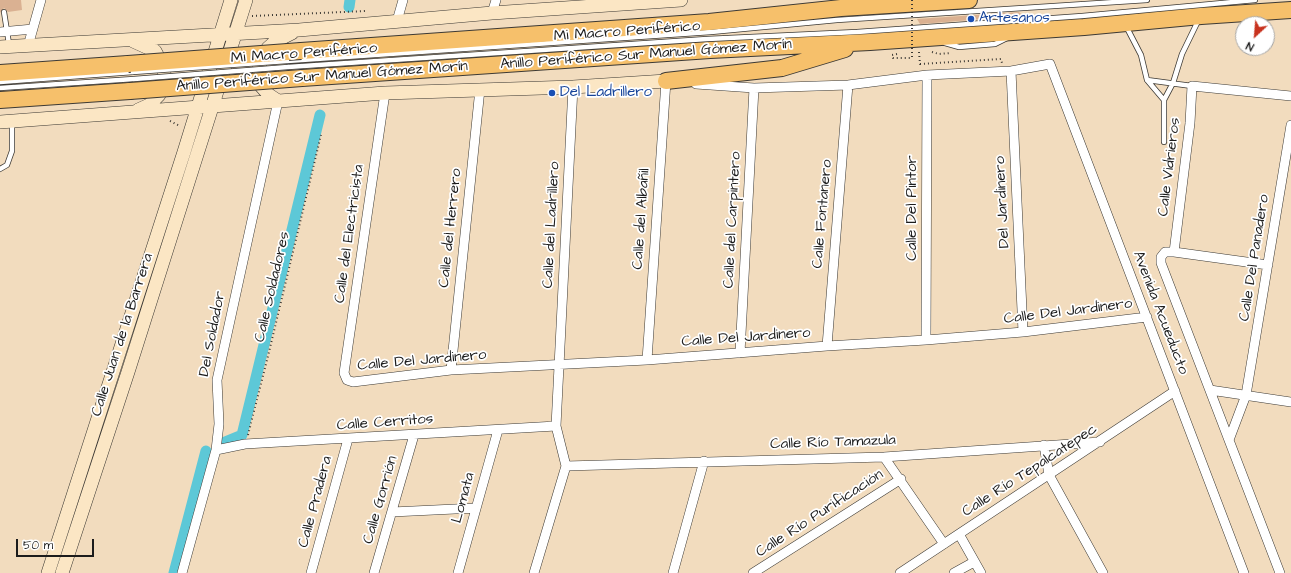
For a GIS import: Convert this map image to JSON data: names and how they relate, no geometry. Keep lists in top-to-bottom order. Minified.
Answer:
{"streets":{"highway":["Anillo Periférico Sur Manuel Gómez Morín"],"main road":["Calle Juan de la Barrera"],"street":["Calle Vidrieros","Del Jardinero","Calle Del Pintor","Calle Fontanero","Calle del Albañil","Calle del Carpintero","Calle del Ladrillero","Calle del Herrero","Calle del Electricista","Calle Del Panadero","Calle Del Jardinero","Avenida Acueducto","Del Soldador","Calle Cerritos","Calle Río Tamazula","Calle Río Tepalcatepec","Lomata","Calle Gorrión","Calle Pradera","Calle Río Purificación"],"lane":["Mi Macro Periférico"],"path":["Calle Soldadores"]},"crossings":[["Mi Macro Periférico","Anillo Periférico Sur Manuel Gómez Morín"],["Calle Vidrieros","Avenida Acueducto"],["Del Jardinero","Calle Del Jardinero"],["Del Jardinero","Avenida Acueducto"],["Calle Del Pintor","Calle Del Jardinero"],["Calle Fontanero","Calle Del Jardinero"],["Calle del Albañil","Calle Del Jardinero"],["Calle del Carpintero","Calle Del Jardinero"],["Calle del Ladrillero","Calle Del Jardinero"],["Calle del Ladrillero","Calle Cerritos"],["Calle del Ladrillero","Calle Río Tamazula"],["Calle del Herrero","Calle Del Jardinero"],["Calle del Electricista","Calle Del Jardinero"],["Calle Del Panadero","Avenida Acueducto"],["Calle Soldadores","Calle Cerritos"],["Calle Del Jardinero","Avenida Acueducto"],["Avenida Acueducto","Calle Río Tepalcatepec"],["Del Soldador","Calle Cerritos"],["Calle Cerritos","Lomata"],["Calle Cerritos","Calle Gorrión"],["Calle Cerritos","Calle Pradera"],["Calle Río Tamazula","Calle Río Tepalcatepec"]],"places":["Artesanos","Del Ladrillero"],"scale_bar":"50 m","north":"bottom left"}
